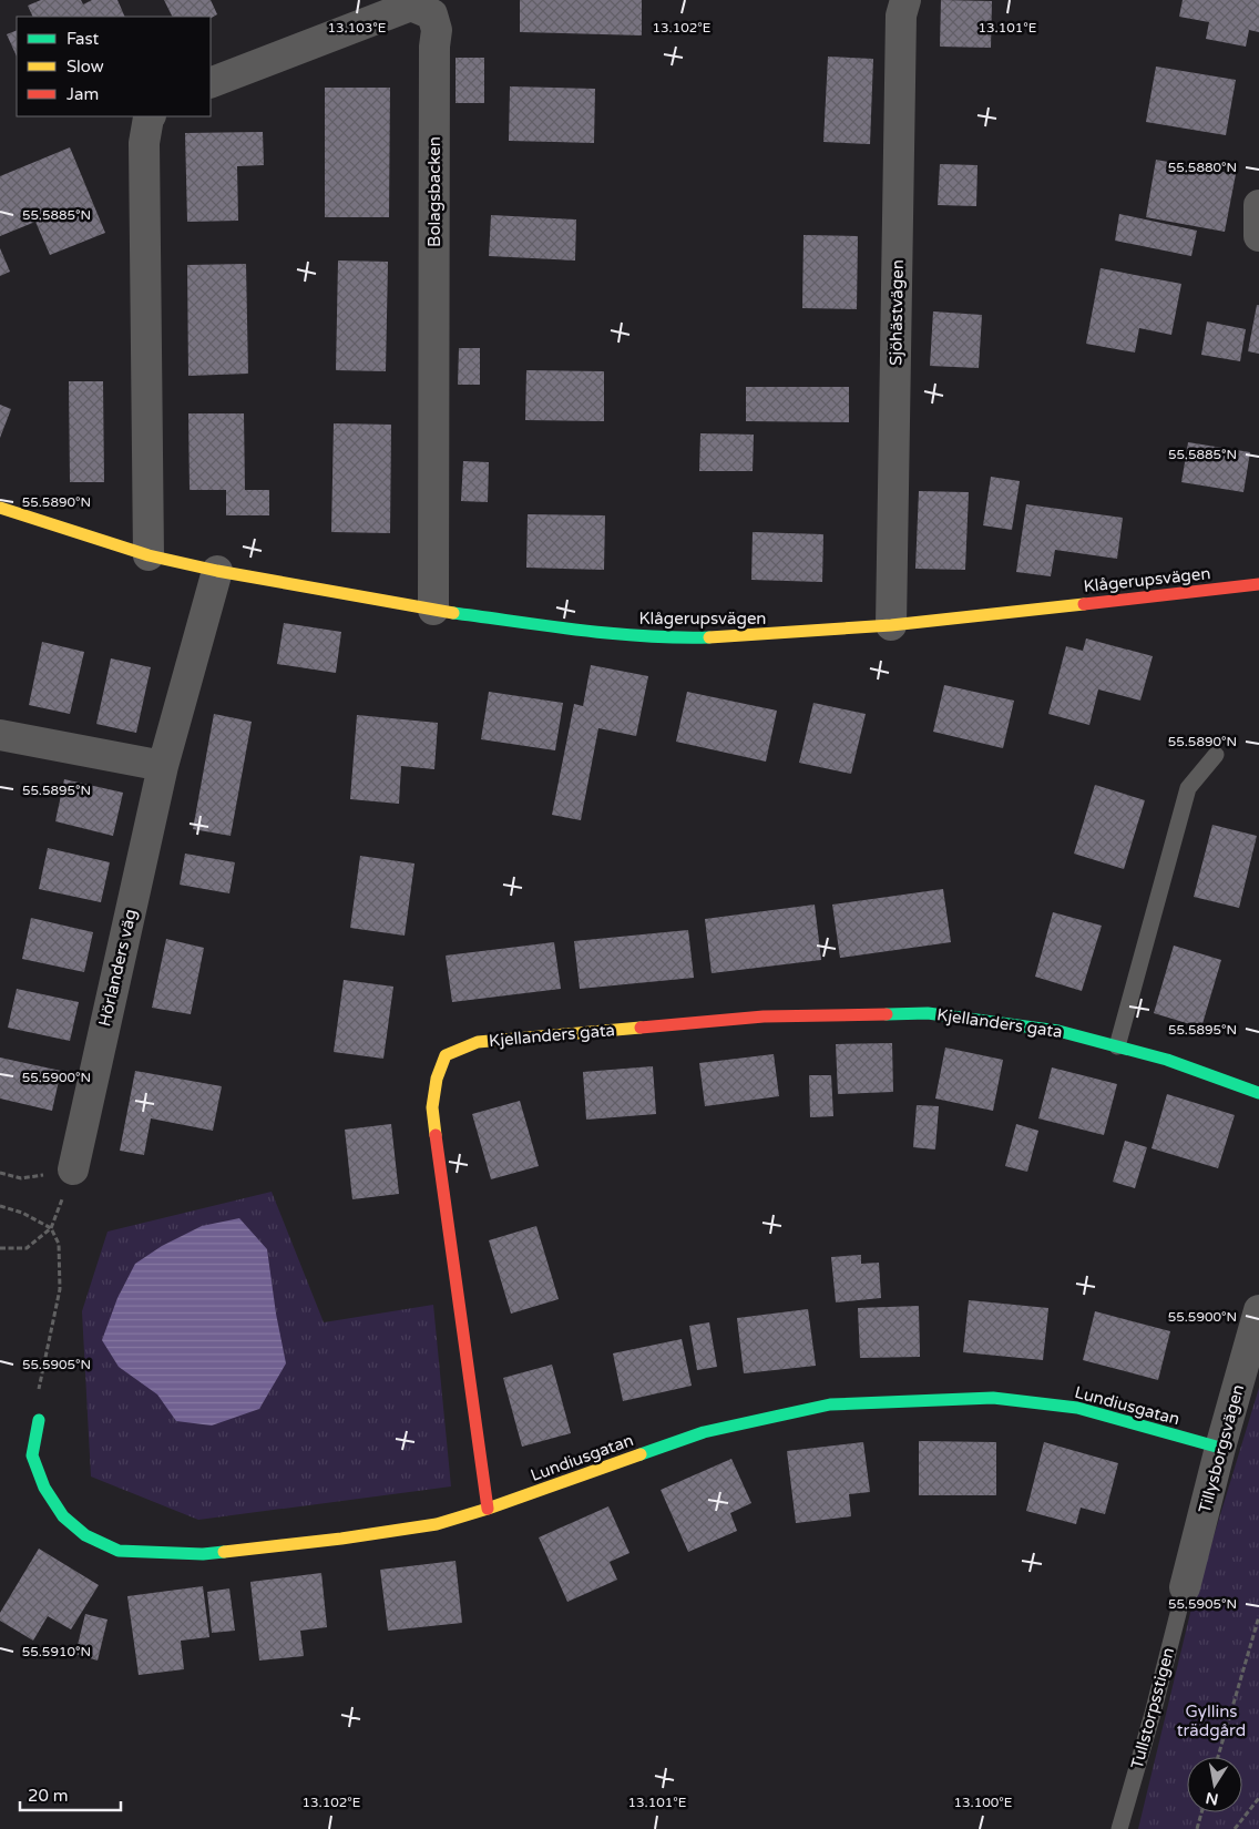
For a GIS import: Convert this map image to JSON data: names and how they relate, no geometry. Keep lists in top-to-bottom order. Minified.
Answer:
{"streets":{"street":["Bolagsbacken","Sjöhästvägen","Klågerupsvägen","Hörlanders väg","Kjellanders gata","Lundiusgatan","Tillysborgsvägen"],"lane":["Tullstorpsstigen"]},"crossings":[["Bolagsbacken","Klågerupsvägen"],["Sjöhästvägen","Klågerupsvägen"],["Klågerupsvägen","Hörlanders väg"],["Kjellanders gata","Lundiusgatan"],["Lundiusgatan","Tillysborgsvägen"],["Tillysborgsvägen","Tullstorpsstigen"]],"parks":["Gyllins trädgård"],"legend":["Fast","Slow","Jam"],"scale_bar":"20 m","north":"bottom","coordinates":["13.102°E","13.103°E","13.101°E","55.5880°N","55.5885°N","55.5890°N","55.5895°N","55.5900°N","55.5905°N","55.5910°N","13.100°E"]}
